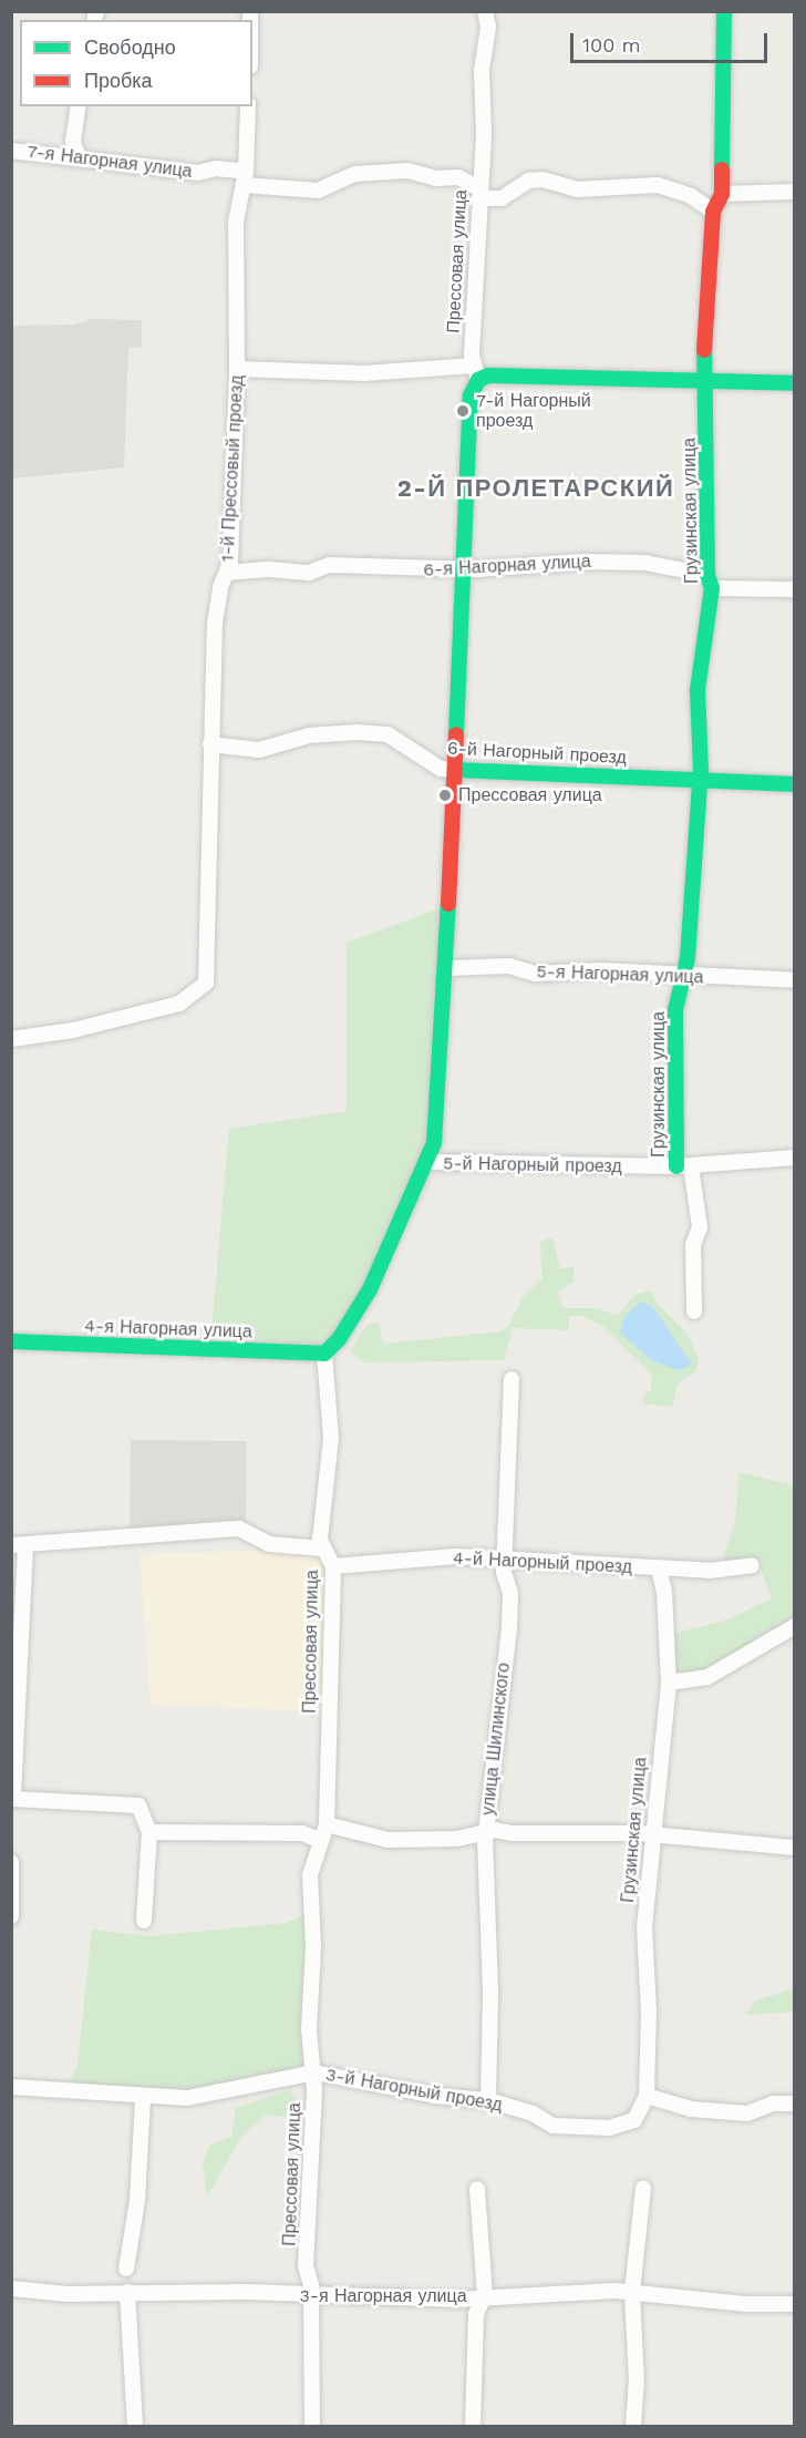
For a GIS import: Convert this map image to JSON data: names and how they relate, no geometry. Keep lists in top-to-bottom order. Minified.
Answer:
{"streets":{"street":["7-я Нагорная улица","Прессовая улица","1-й Прессовый проезд","Грузинская улица","6-я Нагорная улица","6-й Нагорный проезд","5-я Нагорная улица","5-й Нагорный проезд","4-я Нагорная улица","4-й Нагорный проезд","улица Шилинского","3-й Нагорный проезд","3-я Нагорная улица"]},"crossings":[["7-я Нагорная улица","Прессовая улица"],["7-я Нагорная улица","1-й Прессовый проезд"],["7-я Нагорная улица","Грузинская улица"],["Прессовая улица","6-я Нагорная улица"],["Прессовая улица","6-й Нагорный проезд"],["Прессовая улица","5-я Нагорная улица"],["Прессовая улица","5-й Нагорный проезд"],["Прессовая улица","4-я Нагорная улица"],["Прессовая улица","4-й Нагорный проезд"],["Прессовая улица","3-й Нагорный проезд"],["Прессовая улица","3-я Нагорная улица"],["1-й Прессовый проезд","6-я Нагорная улица"],["1-й Прессовый проезд","6-й Нагорный проезд"],["Грузинская улица","6-я Нагорная улица"],["Грузинская улица","6-й Нагорный проезд"],["Грузинская улица","5-я Нагорная улица"],["Грузинская улица","5-й Нагорный проезд"],["Грузинская улица","4-й Нагорный проезд"],["Грузинская улица","3-й Нагорный проезд"],["4-й Нагорный проезд","улица Шилинского"],["улица Шилинского","3-й Нагорный проезд"]],"districts":["2-Й ПРОЛЕТАРСКИЙ"],"places":["7-й Нагорный проезд","Прессовая улица"],"legend":["Свободно","Пробка"],"scale_bar":"100 m"}
